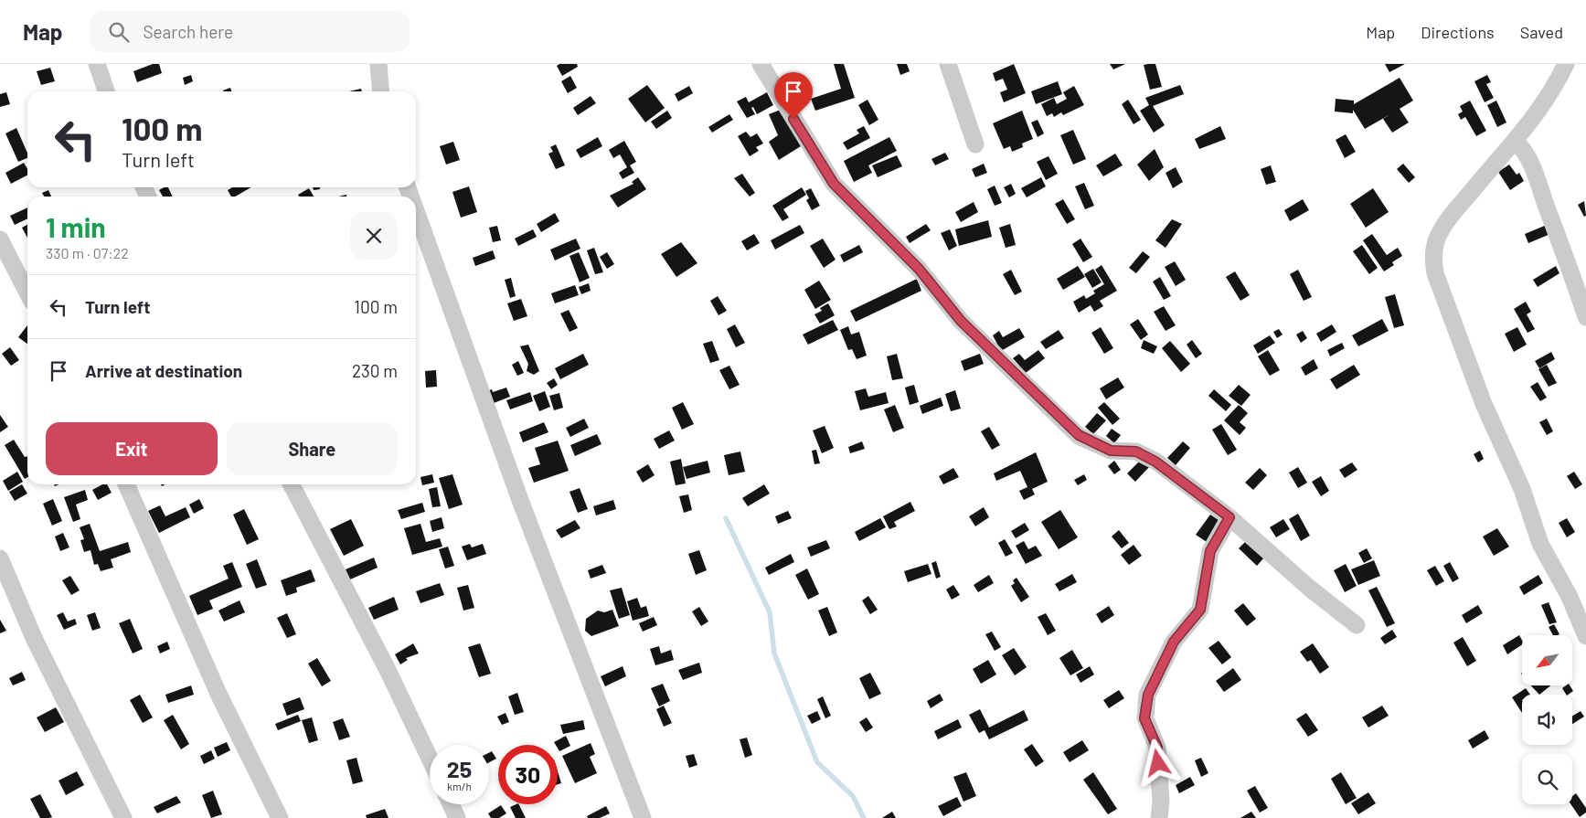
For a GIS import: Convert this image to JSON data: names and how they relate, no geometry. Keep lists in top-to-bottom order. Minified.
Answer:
{"north":"bottom left","page":{"header":"Map","search":"Search here","nav":["Map","Directions","Saved"],"turn":["100 m","Turn left"],"heading":["1 min","330 m · 07:22"],"list":[{"name":"Turn left","value":"100 m"},{"name":"Arrive at destination","value":"230 m"}],"buttons":["Exit","Share"],"speed":"25 km/h","limit":"30"}}
